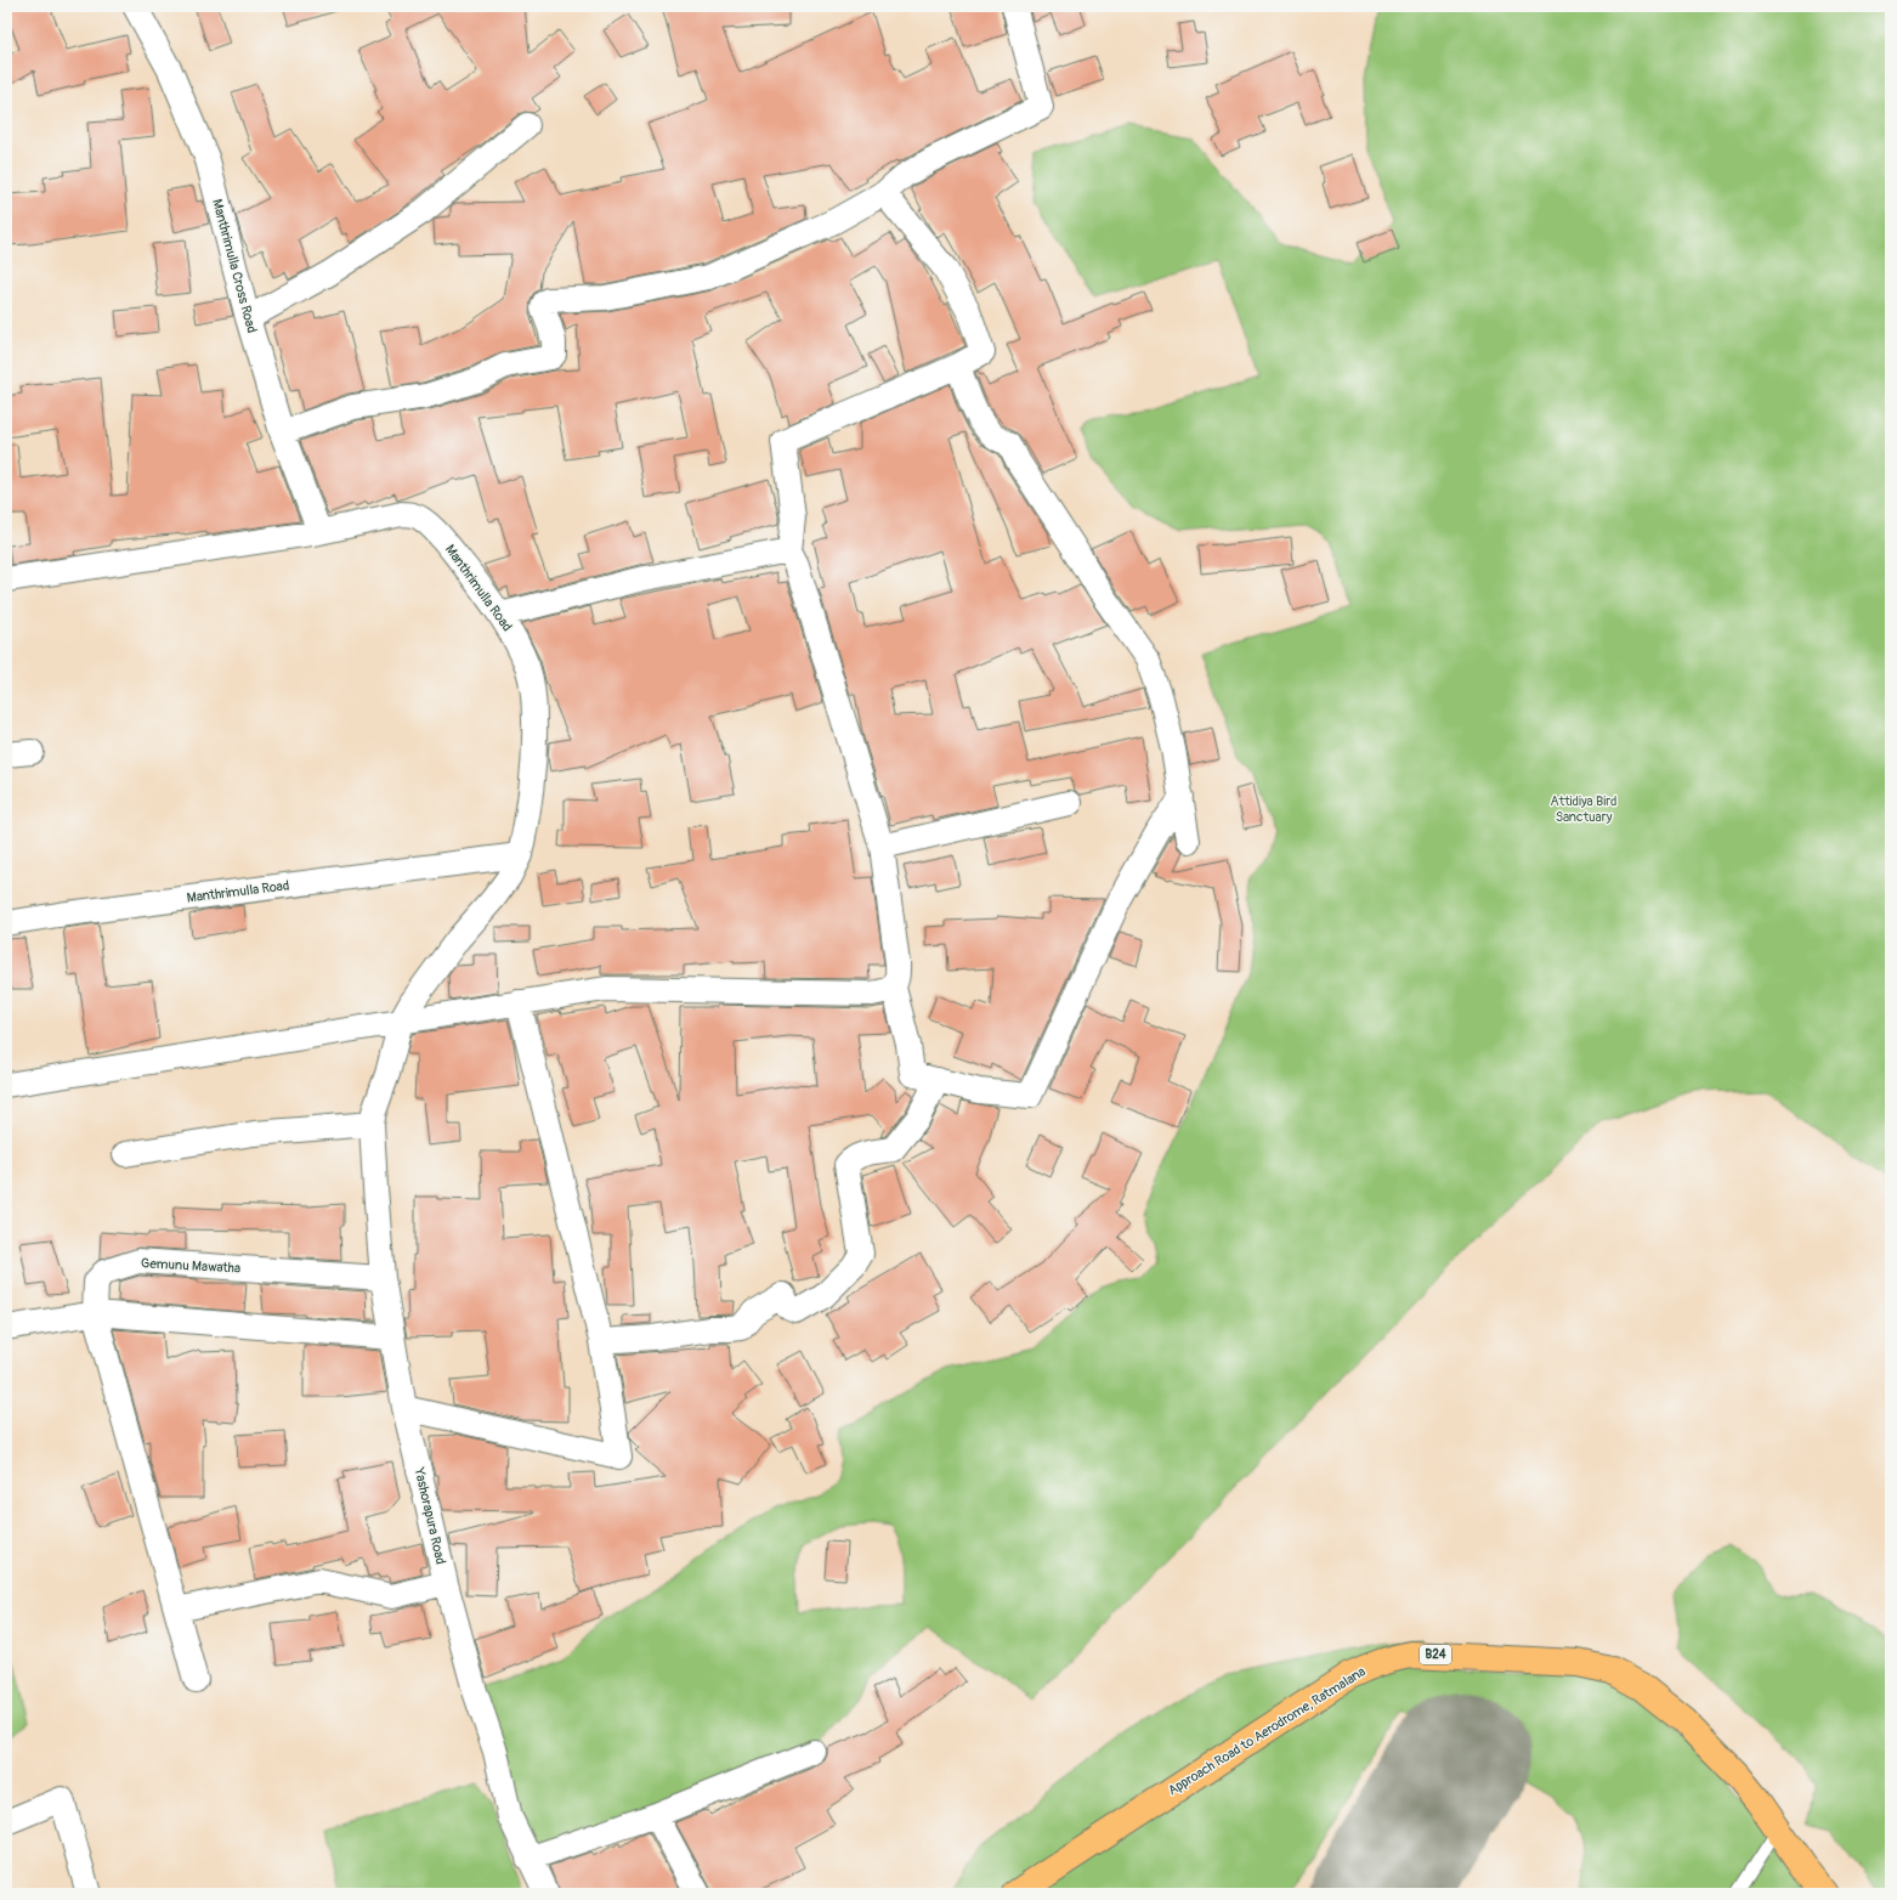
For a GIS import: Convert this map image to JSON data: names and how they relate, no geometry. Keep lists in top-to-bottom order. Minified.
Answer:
{"streets":{"main road":["B24","Approach Road to Aerodrome, Ratmalana"],"street":["Manthrimulla Cross Road","Manthrimulla Road","Gemunu Mawatha","Yashorapura Road"]},"crossings":[["Manthrimulla Cross Road","Manthrimulla Road"],["Manthrimulla Road","Yashorapura Road"],["Gemunu Mawatha","Yashorapura Road"]],"parks":["Attidiya Bird Sanctuary"]}
